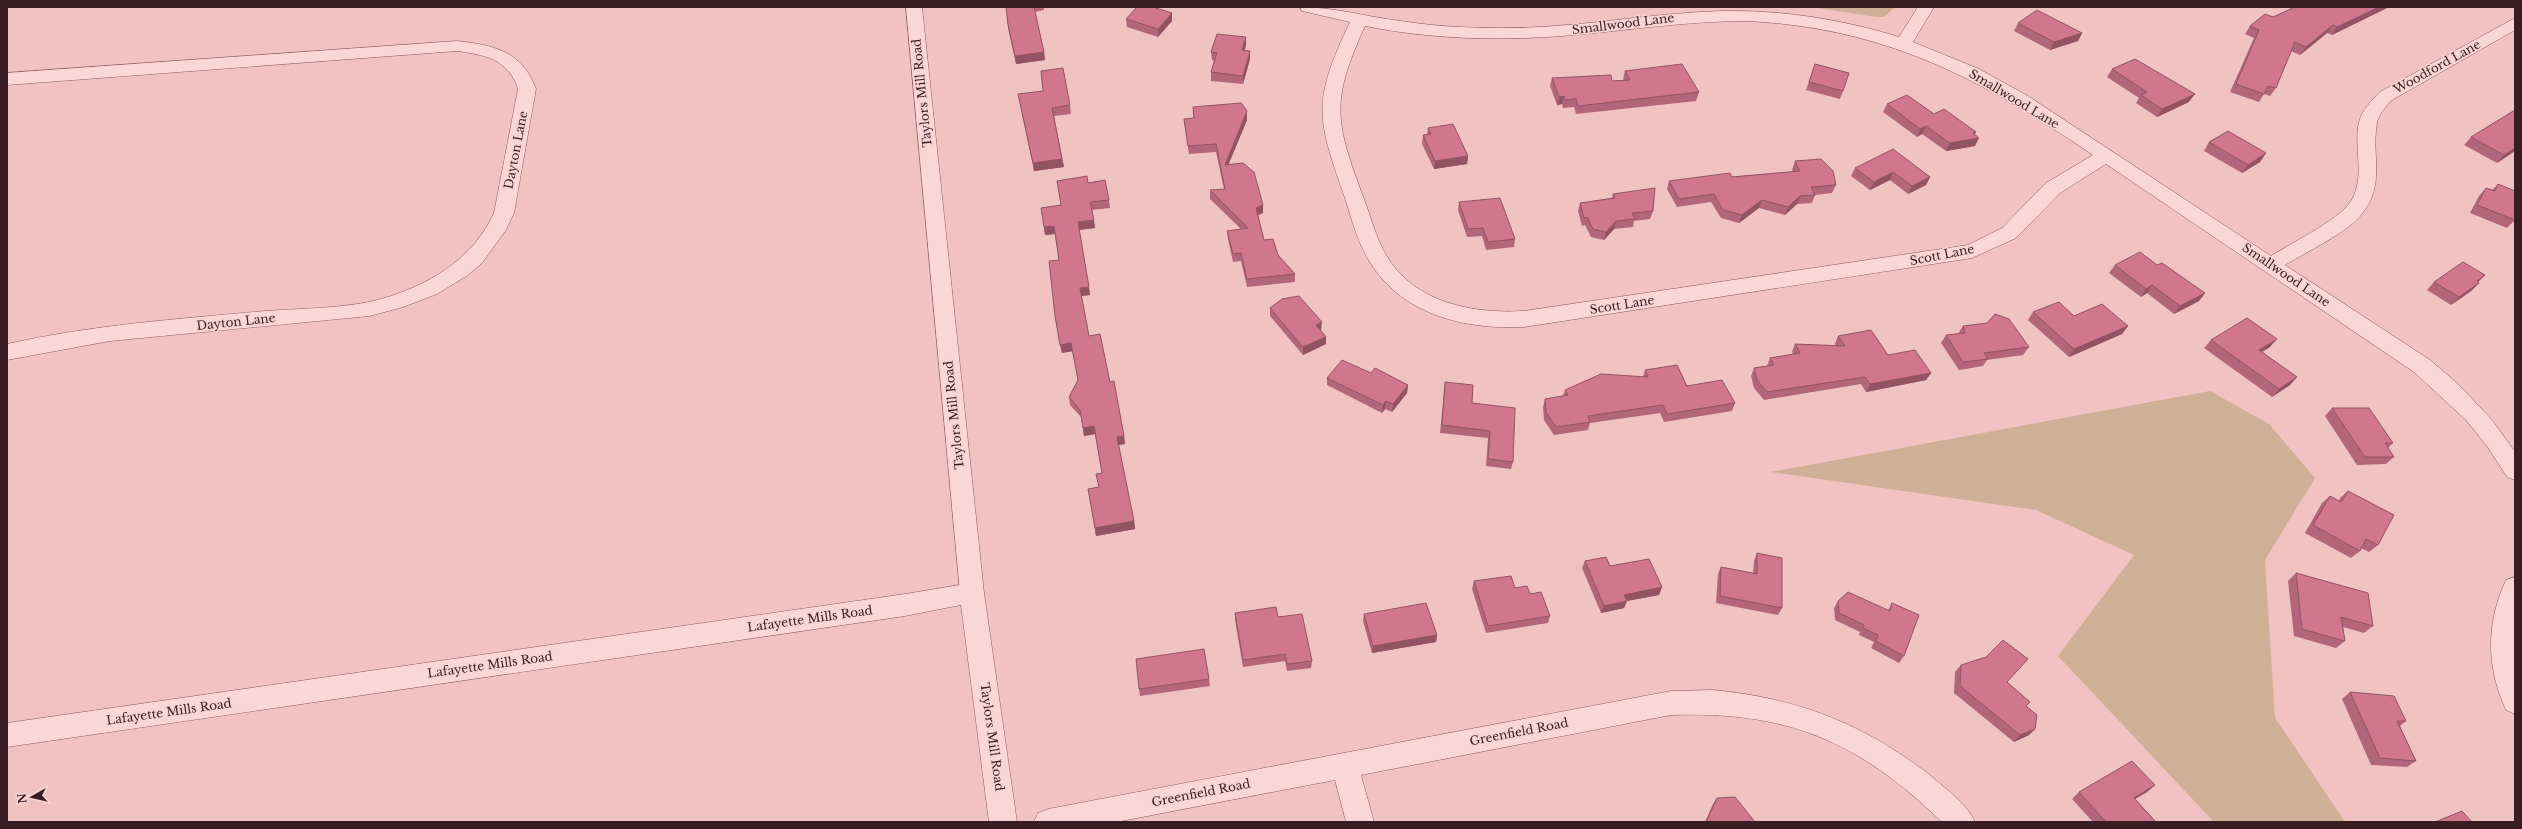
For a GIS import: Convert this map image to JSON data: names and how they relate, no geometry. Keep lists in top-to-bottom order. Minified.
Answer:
{"streets":{"street":["Smallwood Lane","Woodford Lane","Taylors Mill Road","Dayton Lane","Scott Lane","Lafayette Mills Road","Greenfield Road"]},"crossings":[["Smallwood Lane","Woodford Lane"],["Smallwood Lane","Scott Lane"],["Taylors Mill Road","Lafayette Mills Road"]],"north":"left"}
